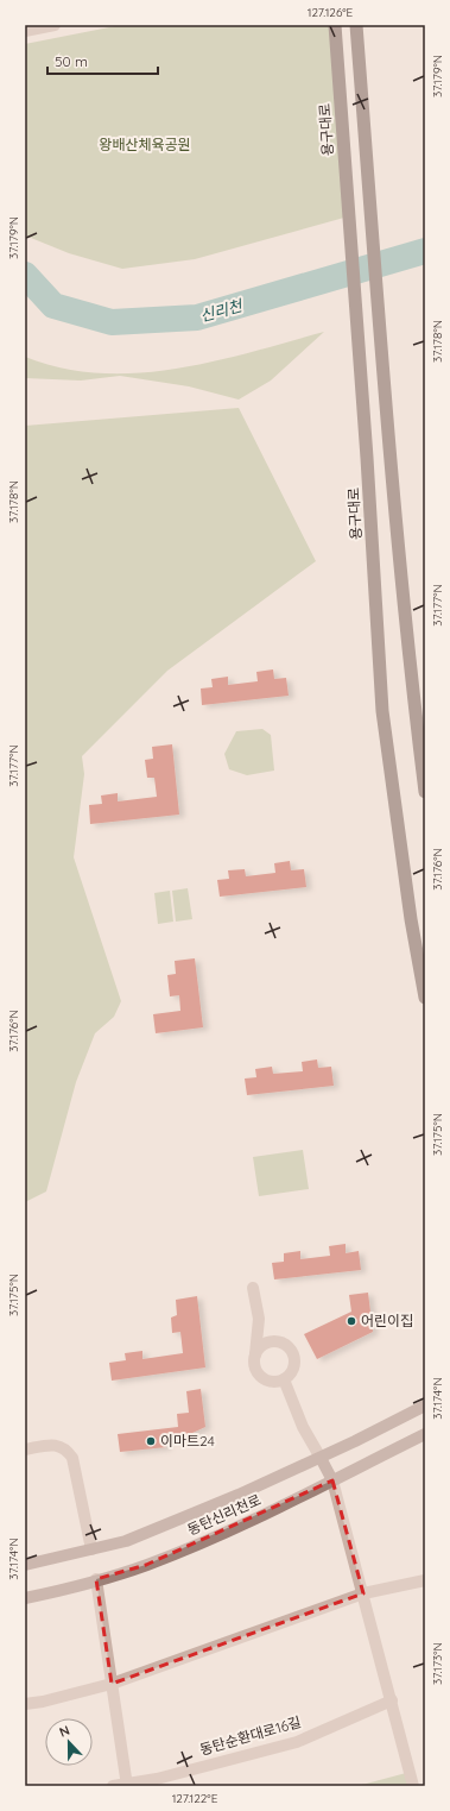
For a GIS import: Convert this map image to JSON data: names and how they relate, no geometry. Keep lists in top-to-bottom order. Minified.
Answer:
{"streets":{"highway":["용구대로"],"main road":["동탄신리천로"],"street":["동탄순환대로16길"]},"water":["신리천"],"parks":["왕배산체육공원"],"places":["어린이집","이마트24"],"scale_bar":"50 m","north":"top","coordinates":["127.126°E","37.179°N","37.178°N","37.177°N","37.176°N","37.175°N","37.174°N","37.173°N","127.122°E"]}
